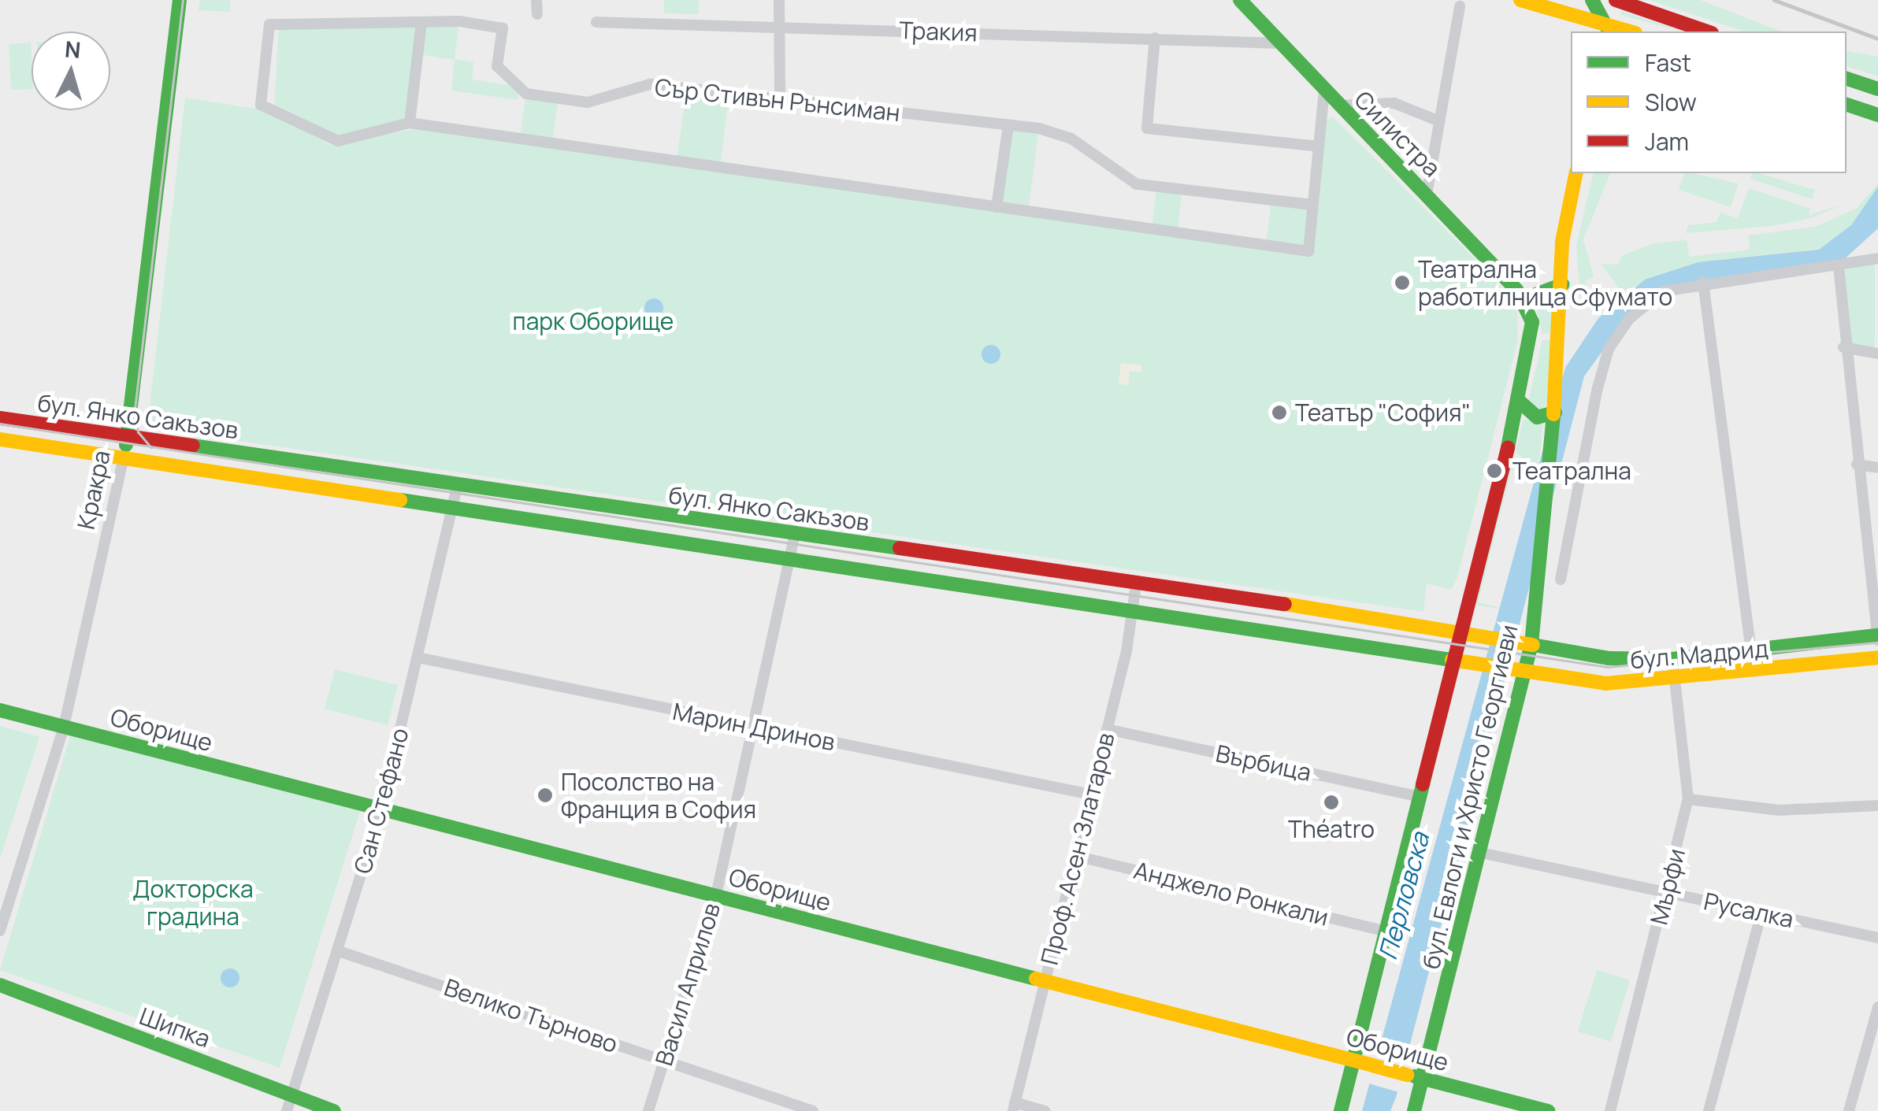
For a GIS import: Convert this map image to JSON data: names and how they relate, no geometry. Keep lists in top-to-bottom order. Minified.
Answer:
{"streets":{"main road":["Силистра","бул. Янко Сакъзов","Кракра","бул. Мадрид","Оборище","бул. Евлоги и Христо Георгиеви","Шипка"],"street":["Тракия","Сър Стивън Рънсиман","Марин Дринов","Върбица","Сан Стефано","Проф. Асен Златаров","Мърфи","Анджело Ронкали","Русалка","Васил Априлов","Велико Търново"]},"crossings":[["Тракия","Силистра"],["Силистра","бул. Евлоги и Христо Георгиеви"],["бул. Янко Сакъзов","Кракра"],["бул. Янко Сакъзов","бул. Мадрид"],["бул. Янко Сакъзов","бул. Евлоги и Христо Георгиеви"],["бул. Янко Сакъзов","Сан Стефано"],["бул. Янко Сакъзов","Проф. Асен Златаров"],["бул. Янко Сакъзов","Васил Априлов"],["Кракра","Оборище"],["бул. Мадрид","бул. Евлоги и Христо Георгиеви"],["бул. Мадрид","Мърфи"],["Марин Дринов","Сан Стефано"],["Марин Дринов","Проф. Асен Златаров"],["Марин Дринов","Васил Априлов"],["Оборище","бул. Евлоги и Христо Георгиеви"],["Оборище","Сан Стефано"],["Оборище","Проф. Асен Златаров"],["Оборище","Васил Априлов"],["Върбица","бул. Евлоги и Христо Георгиеви"],["Върбица","Проф. Асен Златаров"],["бул. Евлоги и Христо Георгиеви","Анджело Ронкали"],["бул. Евлоги и Христо Георгиеви","Русалка"],["Сан Стефано","Велико Търново"],["Сан Стефано","Шипка"],["Проф. Асен Златаров","Анджело Ронкали"],["Мърфи","Русалка"],["Васил Априлов","Велико Търново"]],"water":["Перловска"],"parks":["парк Оборище","Докторска градина"],"places":["Театрална работилница Сфумато","Театър \"София\"","Театрална","Посолство на Франция в София","Théatro"],"legend":["Fast","Slow","Jam"],"north":"top"}
